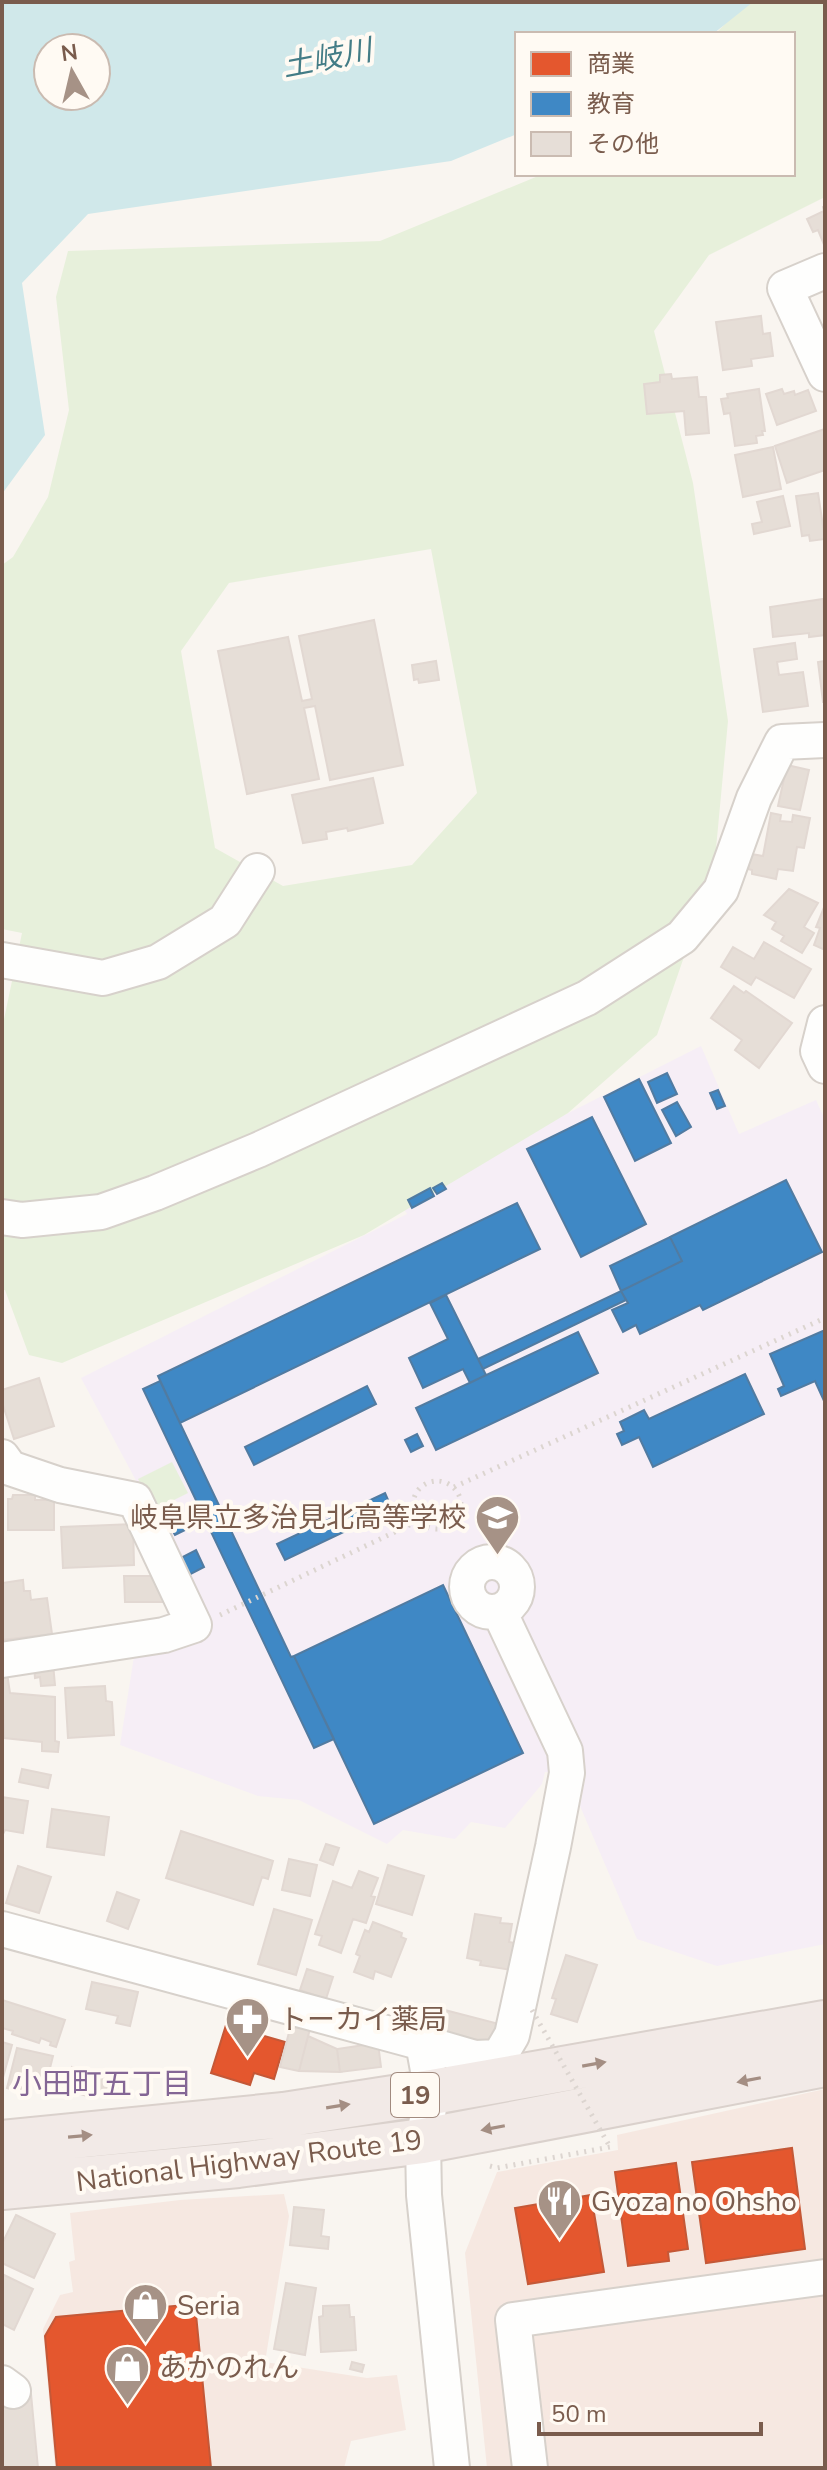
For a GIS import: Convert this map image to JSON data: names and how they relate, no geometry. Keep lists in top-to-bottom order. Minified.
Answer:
{"streets":{"highway":["19","National Highway Route 19"]},"districts":["小田町五丁目"],"water":["土岐川"],"places":{"school or university":["岐阜県立多治見北高等学校"],"pharmacy":["トーカイ薬局"],"restaurant":["Gyoza no Ohsho"],"shop":["Seria","あかのれん"]},"legend":["商業","教育","その他"],"scale_bar":"50 m","north":"top"}
